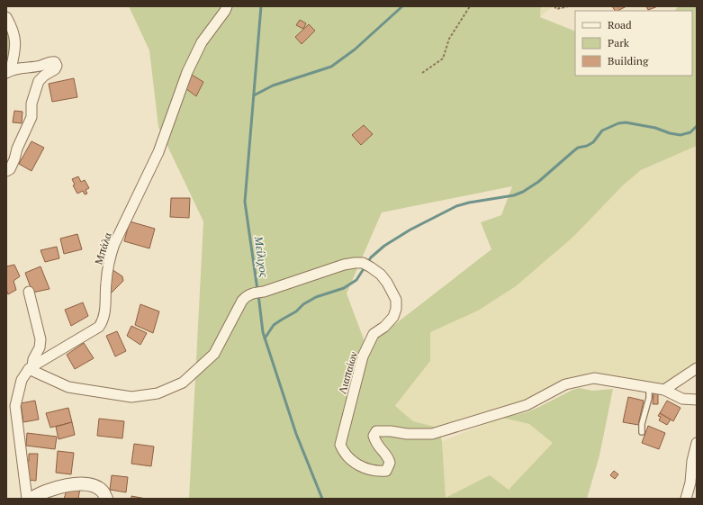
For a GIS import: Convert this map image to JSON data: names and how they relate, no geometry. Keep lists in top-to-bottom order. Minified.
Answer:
{"streets":{"street":["Μπάλα","Λιαπαίων"]},"crossings":[["Μπάλα","Λιαπαίων"]],"water":["Μείλιχος"],"legend":["Road","Park","Building"]}
